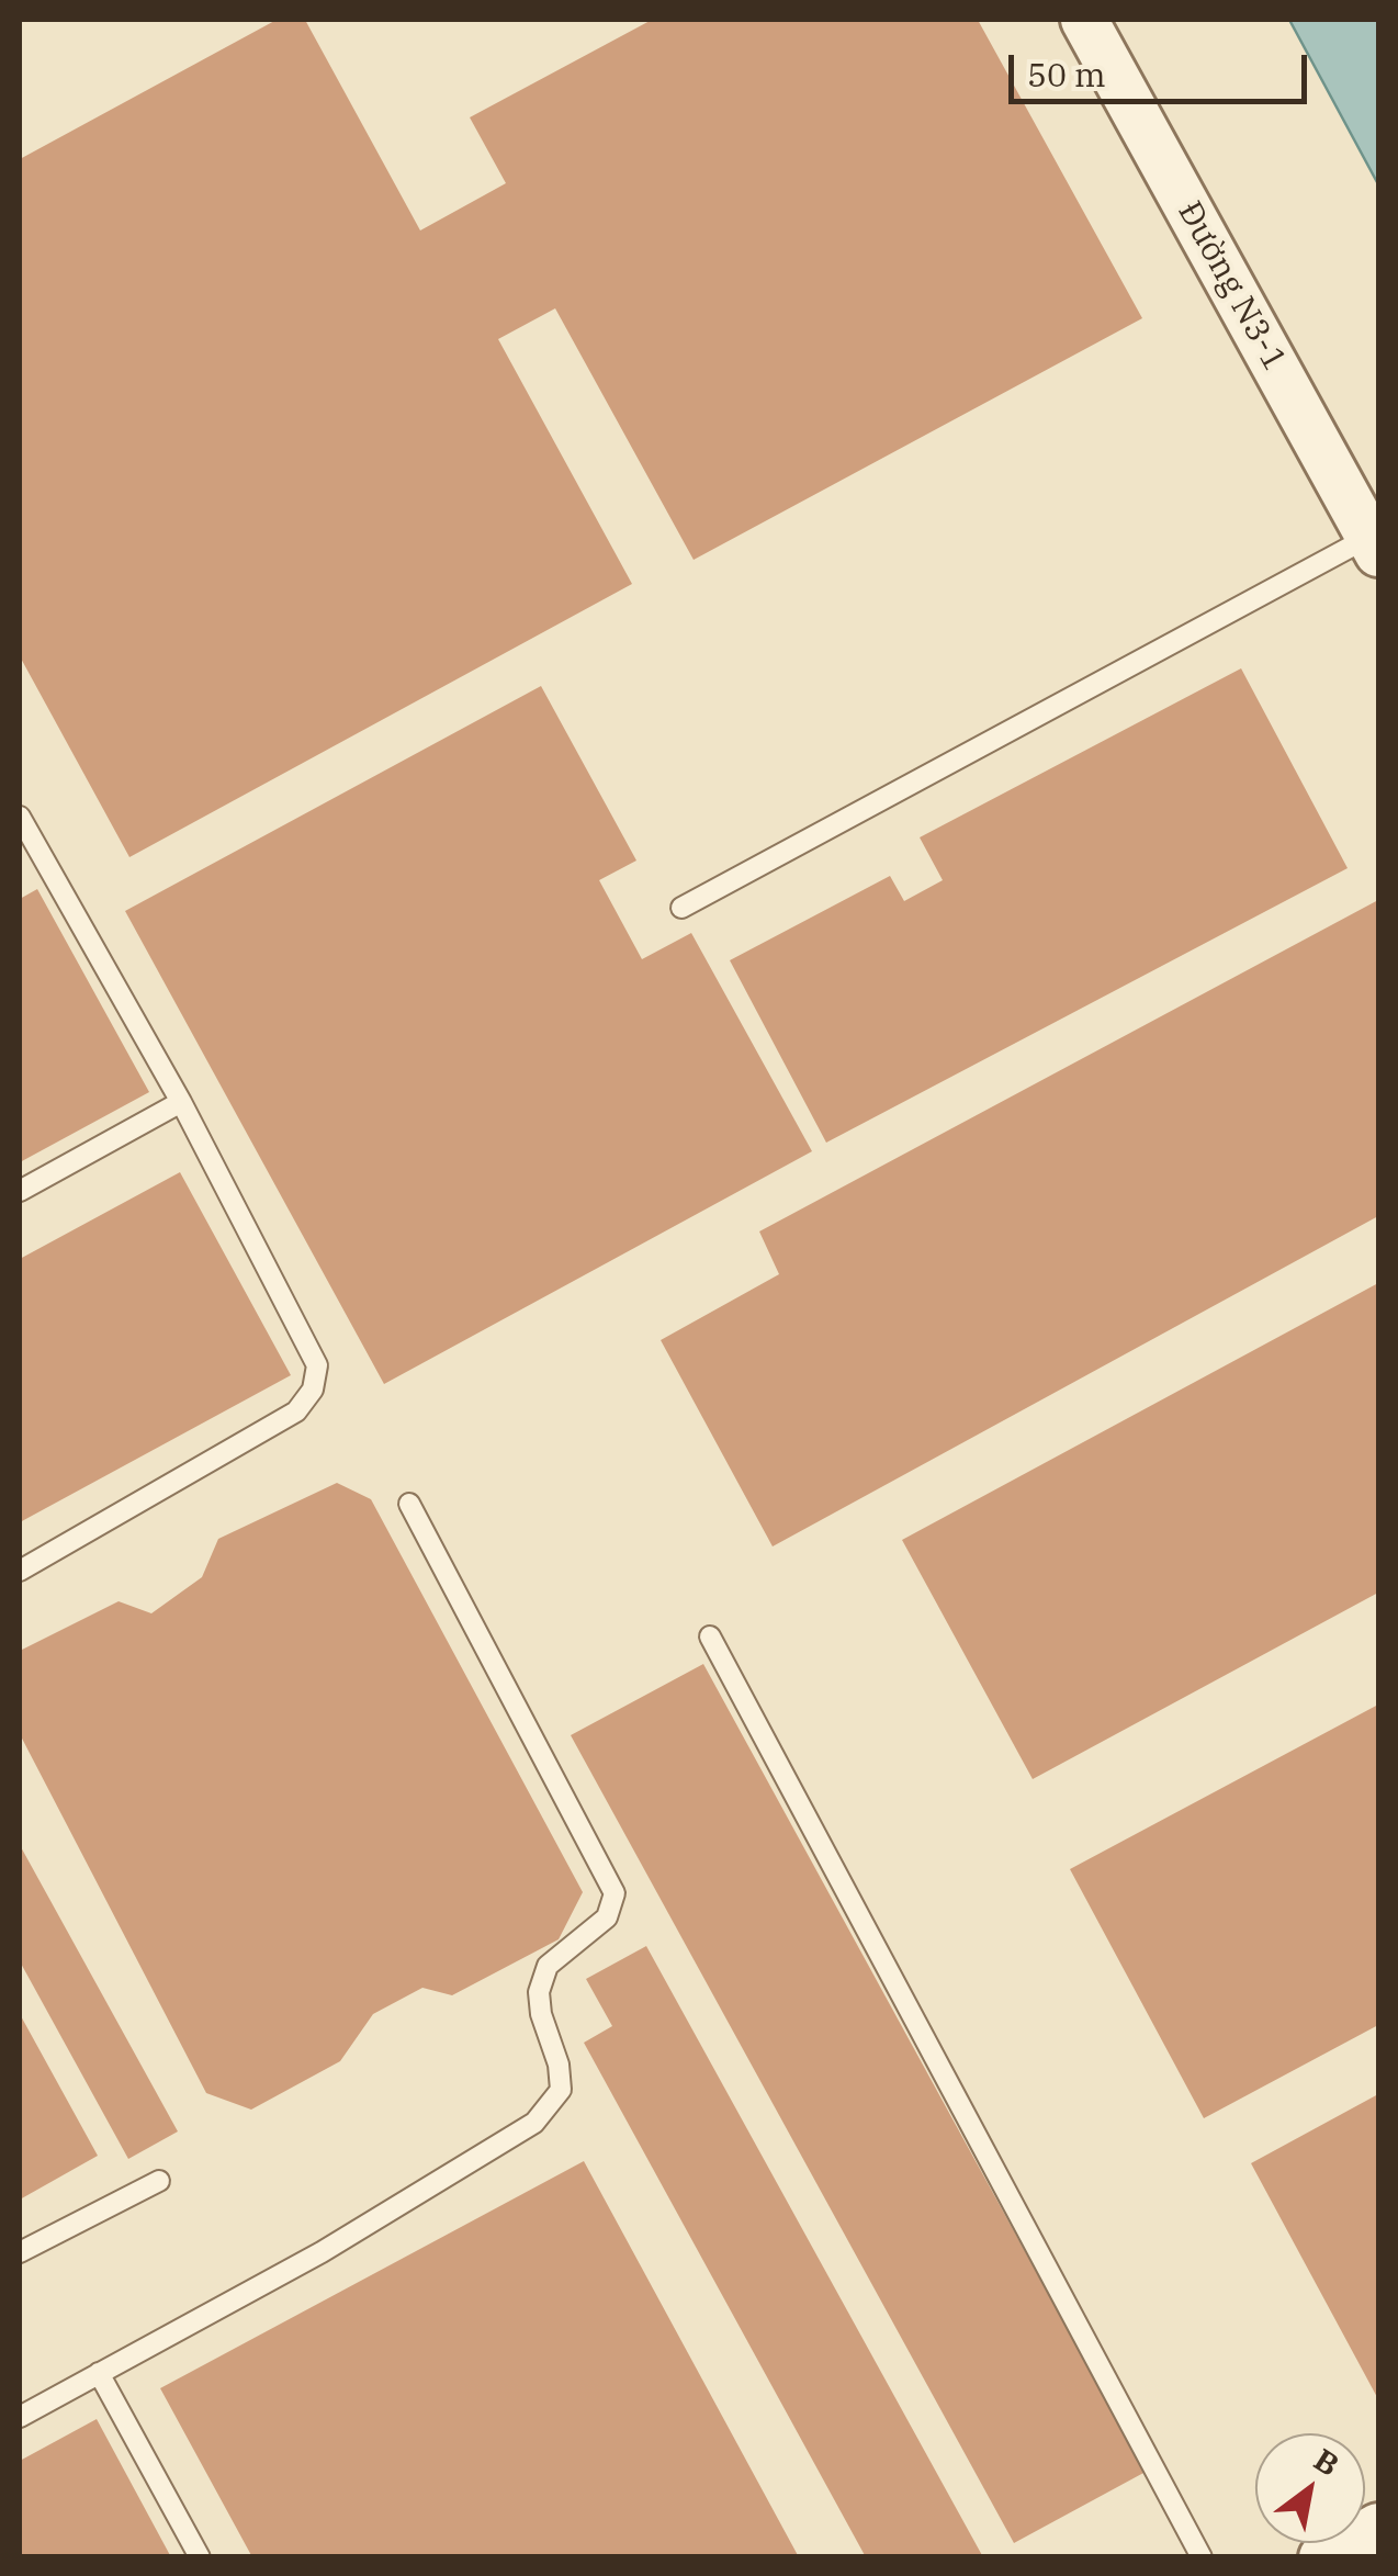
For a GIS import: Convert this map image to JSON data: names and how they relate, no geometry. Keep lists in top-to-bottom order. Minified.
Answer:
{"streets":{"street":["Đường N3-1"]},"scale_bar":"50 m","north":"top right"}
